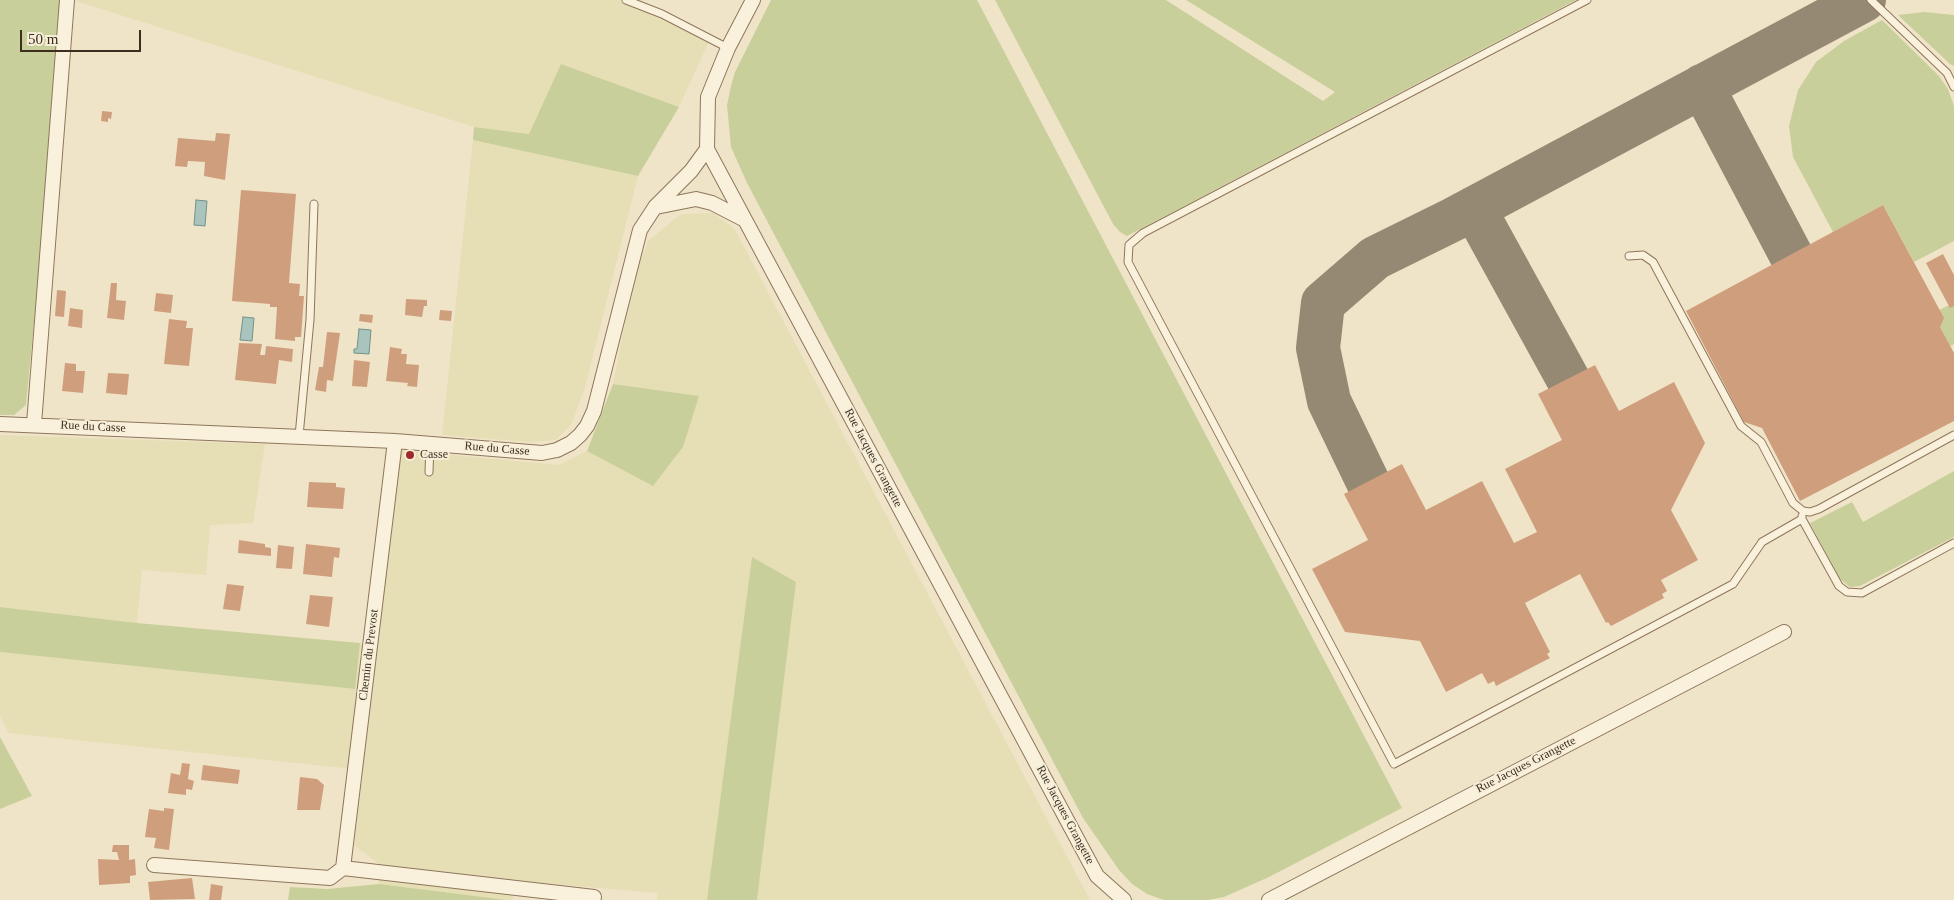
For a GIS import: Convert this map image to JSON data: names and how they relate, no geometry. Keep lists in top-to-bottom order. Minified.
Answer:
{"streets":{"street":["Rue du Casse","Rue Jacques Grangette","Chemin du Prevost"]},"crossings":[["Rue du Casse","Rue Jacques Grangette"],["Rue du Casse","Chemin du Prevost"]],"places":["Casse"],"scale_bar":"50 m"}
